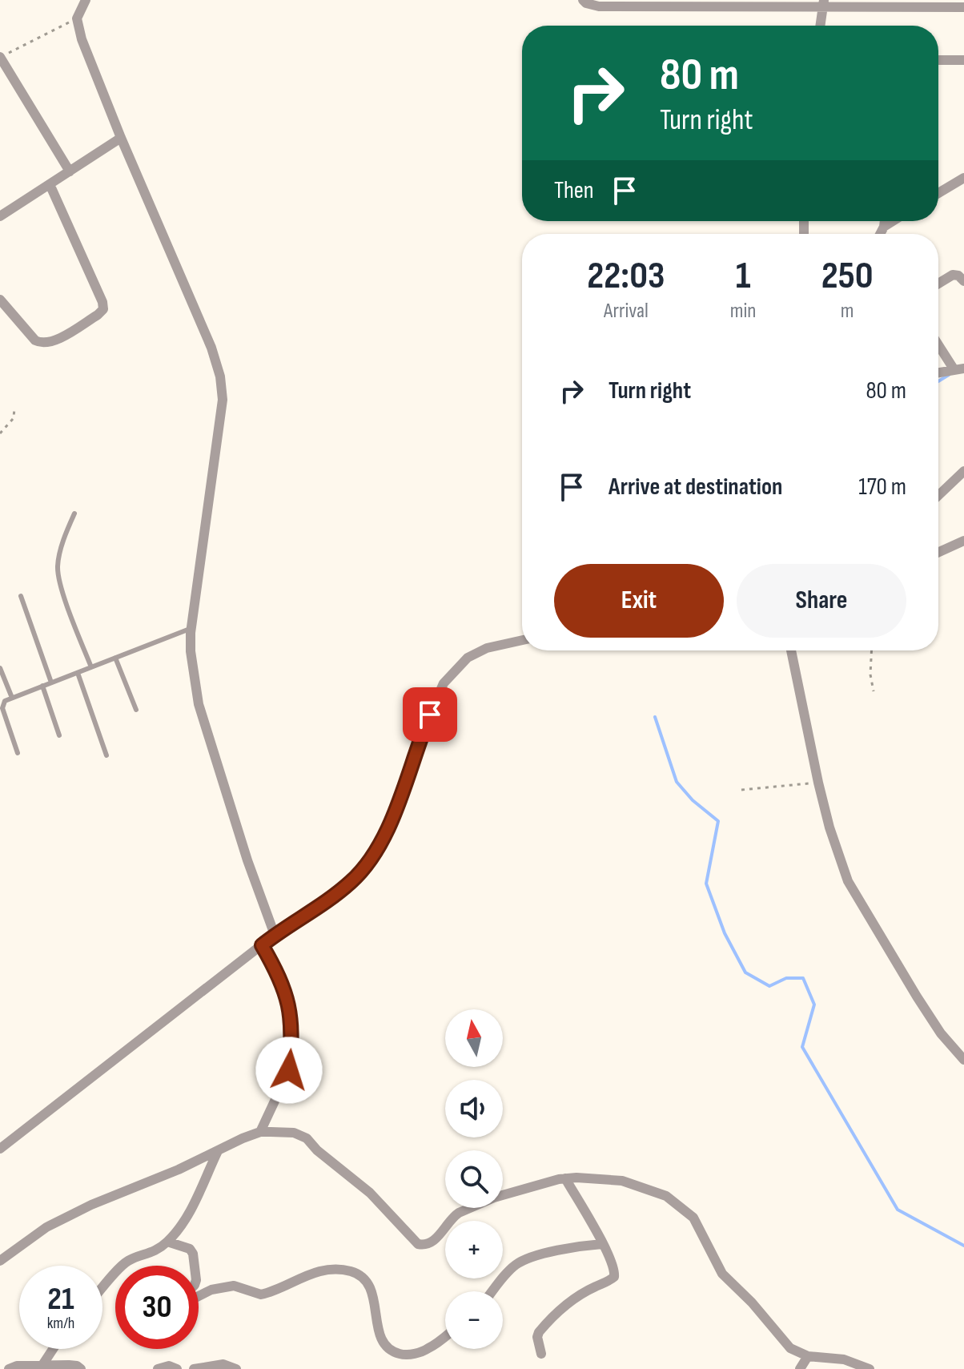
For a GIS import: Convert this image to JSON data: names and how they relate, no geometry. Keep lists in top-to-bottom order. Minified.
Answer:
{"north":"top","page":{"turn":["80 m","Turn right"],"then":"Then","eta":["22:03","Arrival","1","min","250","m"],"list":[{"name":"Turn right","value":"80 m"},{"name":"Arrive at destination","value":"170 m"}],"buttons":["Exit","Share"],"map_buttons":["+","−"],"speed":"21 km/h","limit":"30"}}
